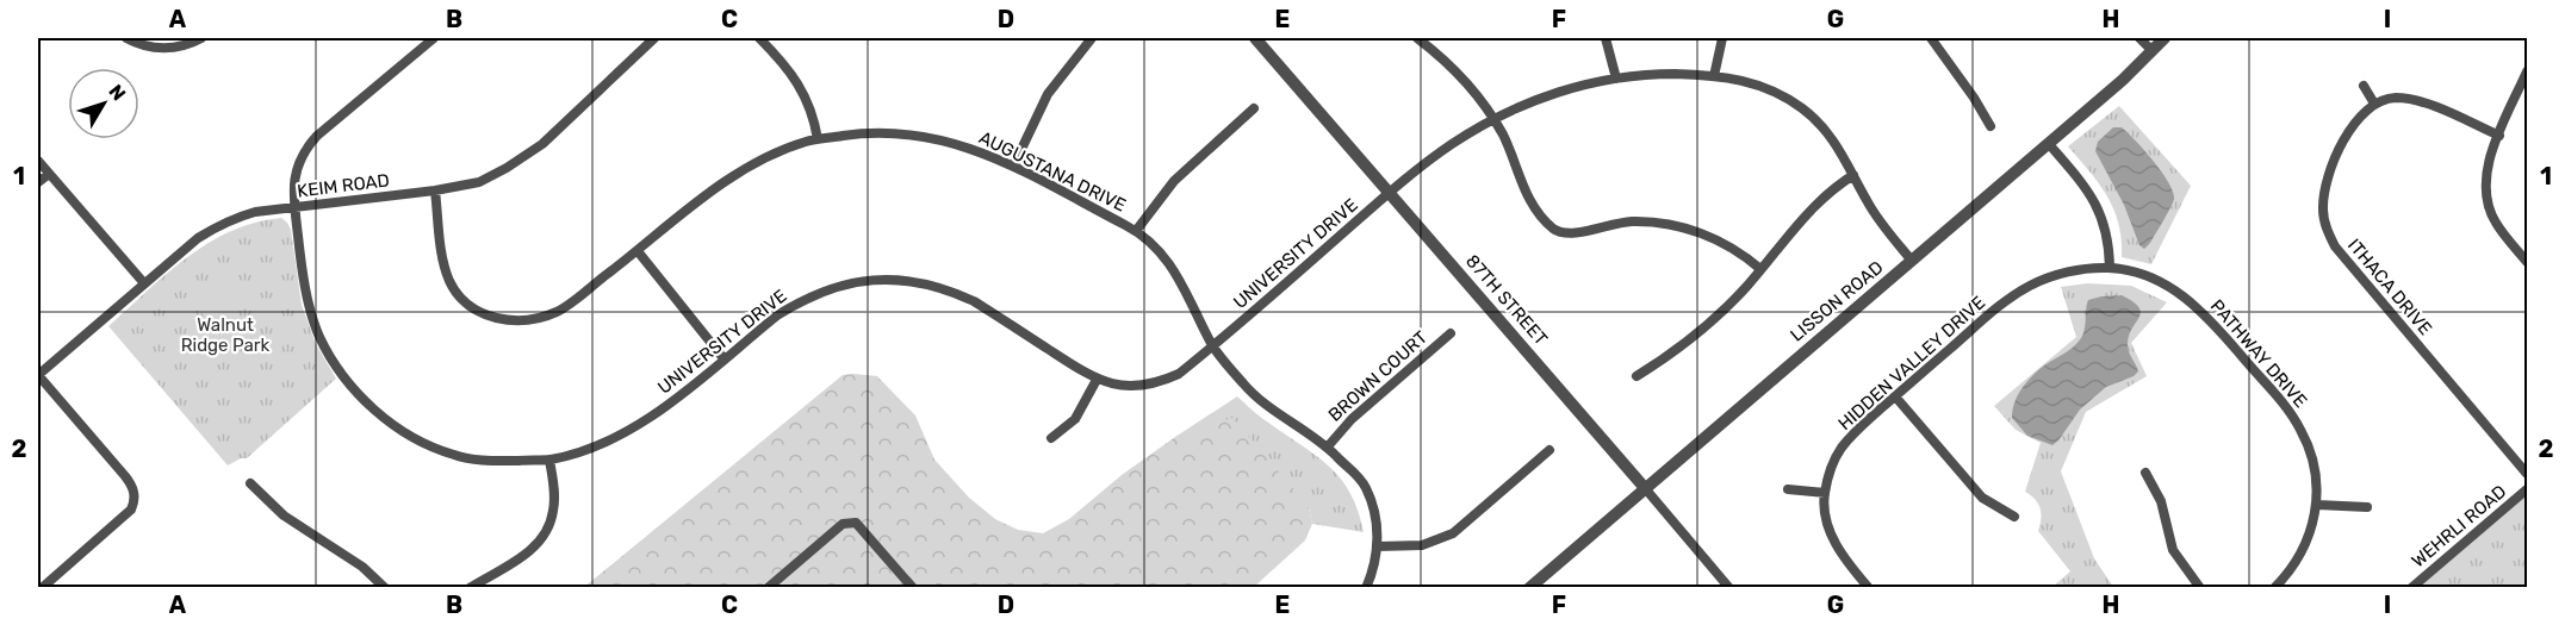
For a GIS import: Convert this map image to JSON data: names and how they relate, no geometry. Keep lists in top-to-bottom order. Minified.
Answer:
{"streets":{"street":["AUGUSTANA DRIVE","KEIM ROAD","UNIVERSITY DRIVE","ITHACA DRIVE","87TH STREET","LISSON ROAD","PATHWAY DRIVE","HIDDEN VALLEY DRIVE","BROWN COURT","WEHRLI ROAD"]},"crossings":[["AUGUSTANA DRIVE","KEIM ROAD"],["AUGUSTANA DRIVE","UNIVERSITY DRIVE"],["AUGUSTANA DRIVE","BROWN COURT"],["KEIM ROAD","UNIVERSITY DRIVE"],["UNIVERSITY DRIVE","87TH STREET"],["UNIVERSITY DRIVE","LISSON ROAD"],["87TH STREET","LISSON ROAD"],["PATHWAY DRIVE","HIDDEN VALLEY DRIVE"]],"parks":["Walnut Ridge Park"],"north":"top right","grid":{"columns":["A","B","C","D","E","F","G","H","I"],"rows":["1","2"]}}
